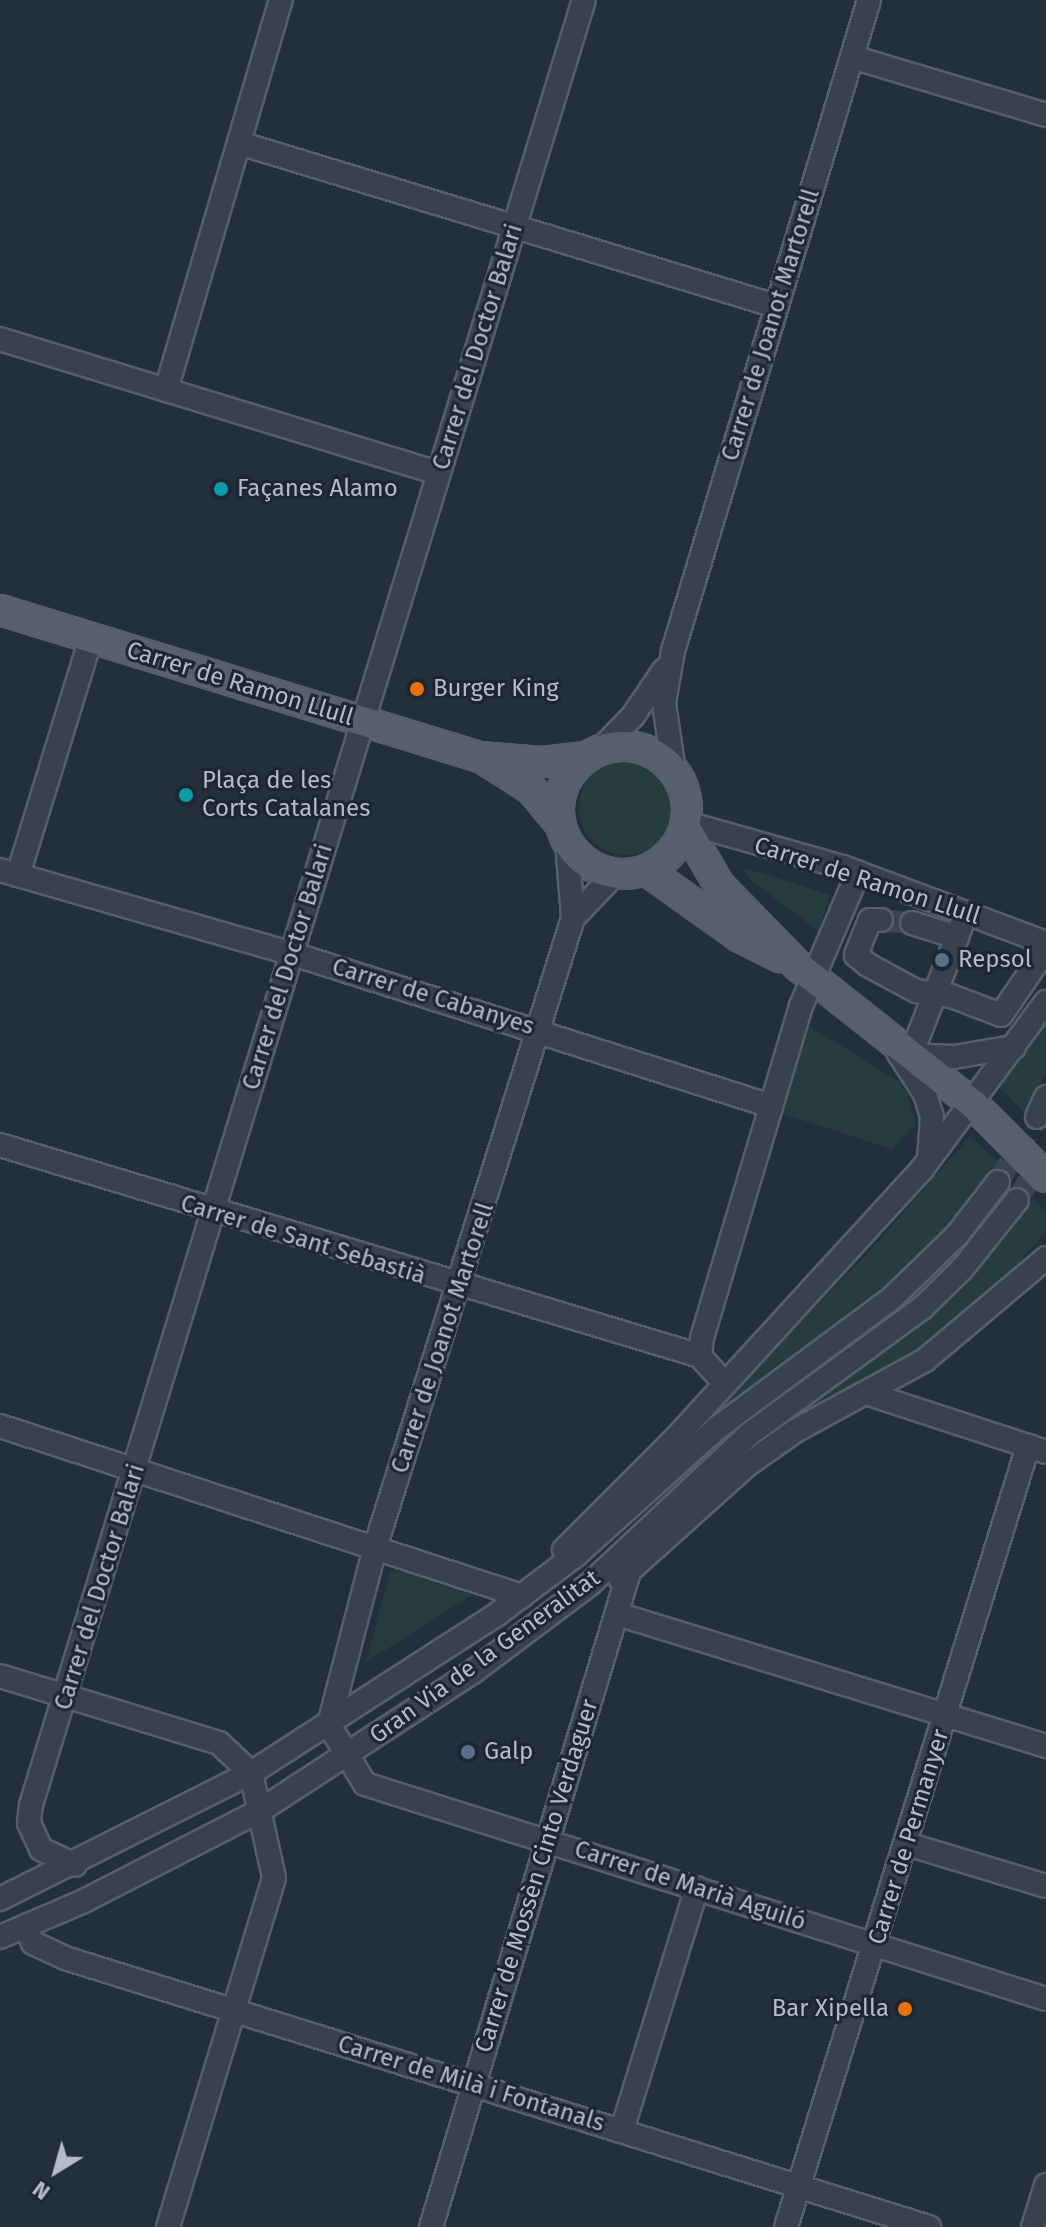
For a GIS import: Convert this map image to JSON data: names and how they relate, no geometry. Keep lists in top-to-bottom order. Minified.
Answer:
{"streets":{"main road":["Carrer de Ramon Llull"],"street":["Carrer de Joanot Martorell","Carrer del Doctor Balari","Carrer de Cabanyes","Carrer de Sant Sebastià","Gran Via de la Generalitat","Carrer de Permanyer","Carrer de Mossèn Cinto Verdaguer","Carrer de Marià Aguiló","Carrer de Milà i Fontanals"]},"crossings":[["Carrer de Joanot Martorell","Carrer de Ramon Llull"],["Carrer de Joanot Martorell","Carrer de Cabanyes"],["Carrer de Joanot Martorell","Carrer de Sant Sebastià"],["Carrer de Joanot Martorell","Gran Via de la Generalitat"],["Carrer del Doctor Balari","Carrer de Ramon Llull"],["Carrer del Doctor Balari","Carrer de Cabanyes"],["Carrer del Doctor Balari","Carrer de Sant Sebastià"],["Carrer del Doctor Balari","Gran Via de la Generalitat"],["Gran Via de la Generalitat","Carrer de Marià Aguiló"],["Gran Via de la Generalitat","Carrer de Milà i Fontanals"],["Carrer de Permanyer","Carrer de Marià Aguiló"],["Carrer de Permanyer","Carrer de Milà i Fontanals"],["Carrer de Mossèn Cinto Verdaguer","Carrer de Marià Aguiló"],["Carrer de Mossèn Cinto Verdaguer","Carrer de Milà i Fontanals"]],"places":["Façanes Alamo","Burger King","Plaça de les Corts Catalanes","Repsol","Galp","Bar Xipella"],"north":"bottom left"}
